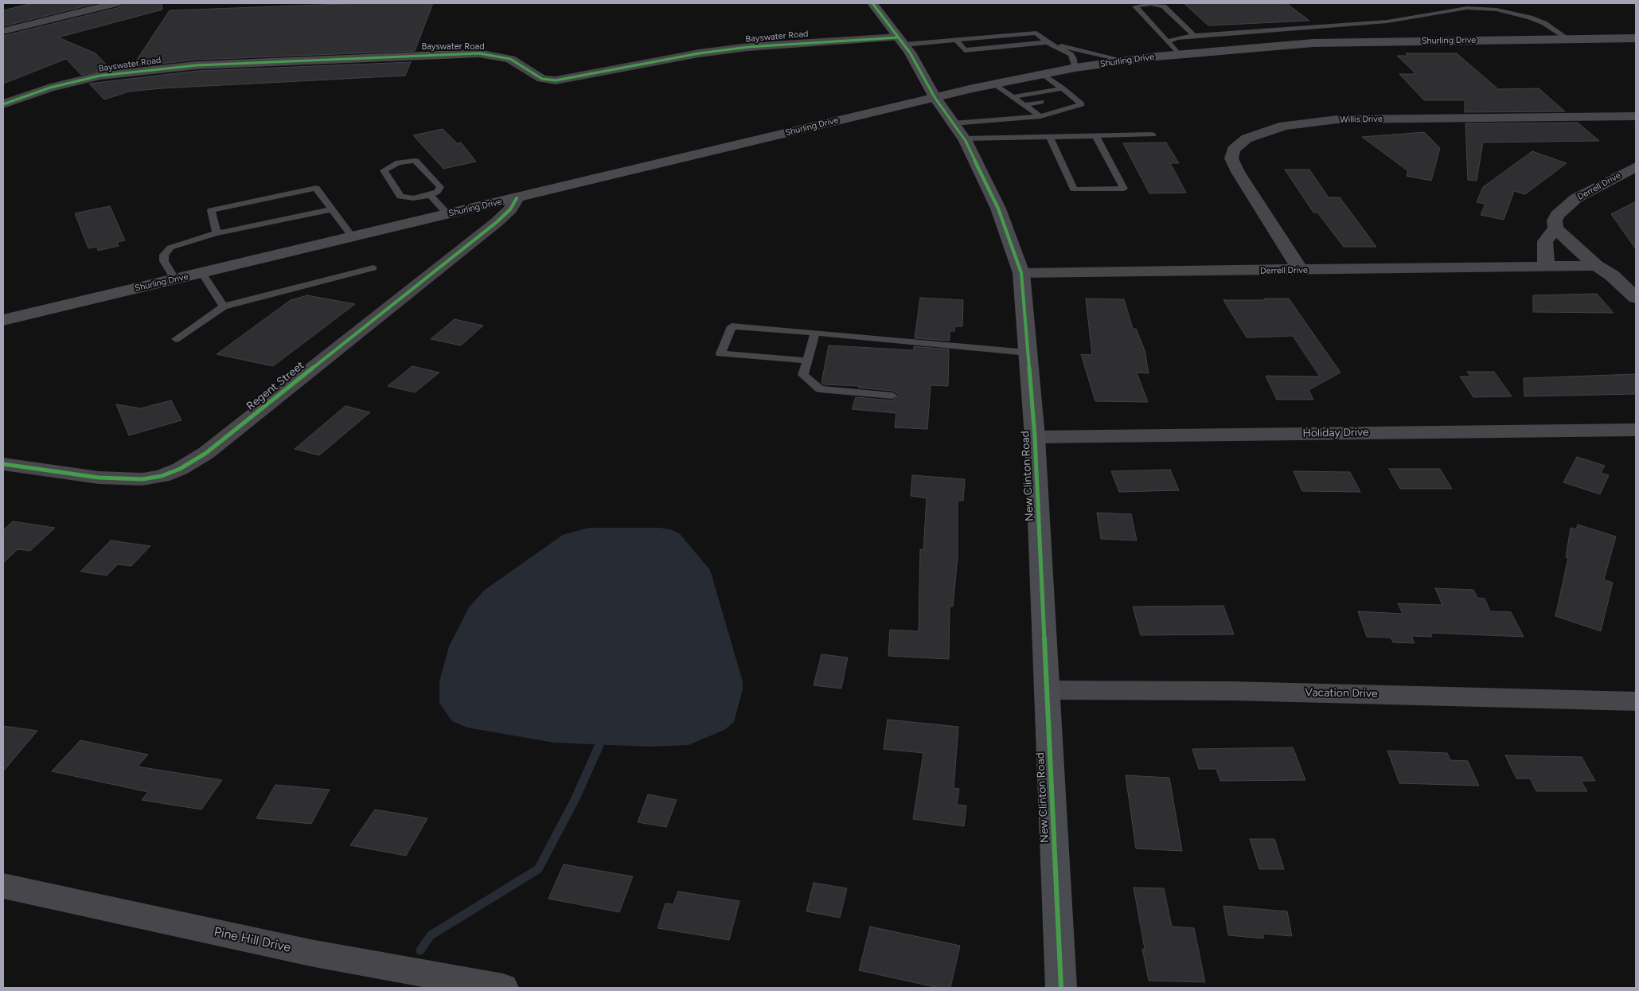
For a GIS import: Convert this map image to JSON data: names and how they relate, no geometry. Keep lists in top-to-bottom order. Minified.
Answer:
{"streets":{"main road":["Shurling Drive"],"street":["Bayswater Road","Willis Drive","Derrell Drive","Regent Street","Holiday Drive","New Clinton Road","Vacation Drive","Pine Hill Drive"]},"crossings":[["Bayswater Road","New Clinton Road"],["Shurling Drive","Regent Street"],["Shurling Drive","New Clinton Road"],["Willis Drive","Derrell Drive"],["Derrell Drive","New Clinton Road"],["Holiday Drive","New Clinton Road"],["New Clinton Road","Vacation Drive"]]}
